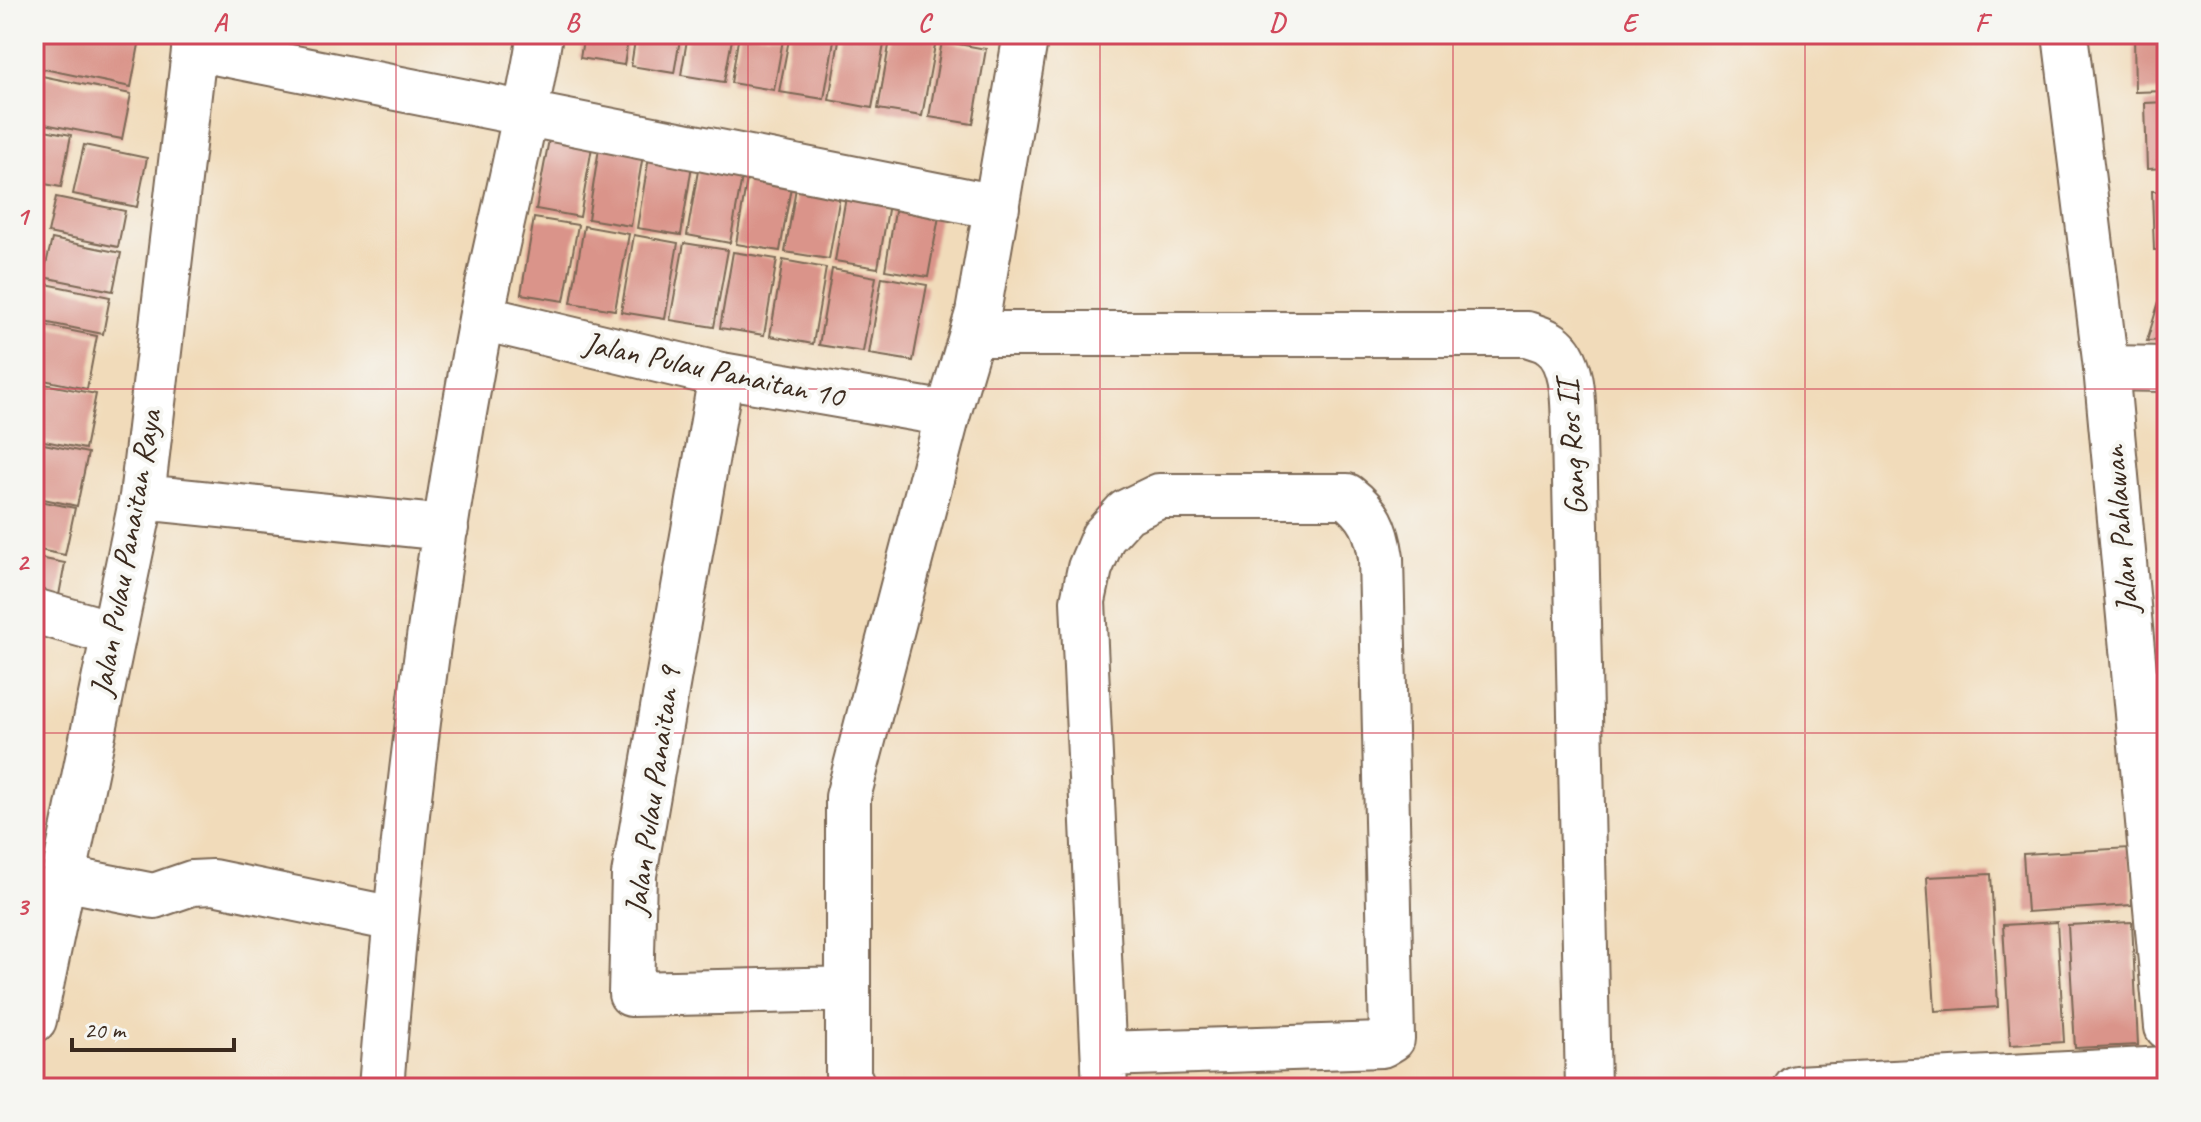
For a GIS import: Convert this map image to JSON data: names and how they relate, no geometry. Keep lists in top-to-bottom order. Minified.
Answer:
{"streets":{"street":["Jalan Pulau Panaitan 10","Gang Ros II","Jalan Pahlawan","Jalan Pulau Panaitan Raya","Jalan Pulau Panaitan 9"]},"crossings":[["Jalan Pulau Panaitan 10","Jalan Pulau Panaitan 9"]],"scale_bar":"20 m","grid":{"columns":["A","B","C","D","E","F"],"rows":["1","2","3"]}}
